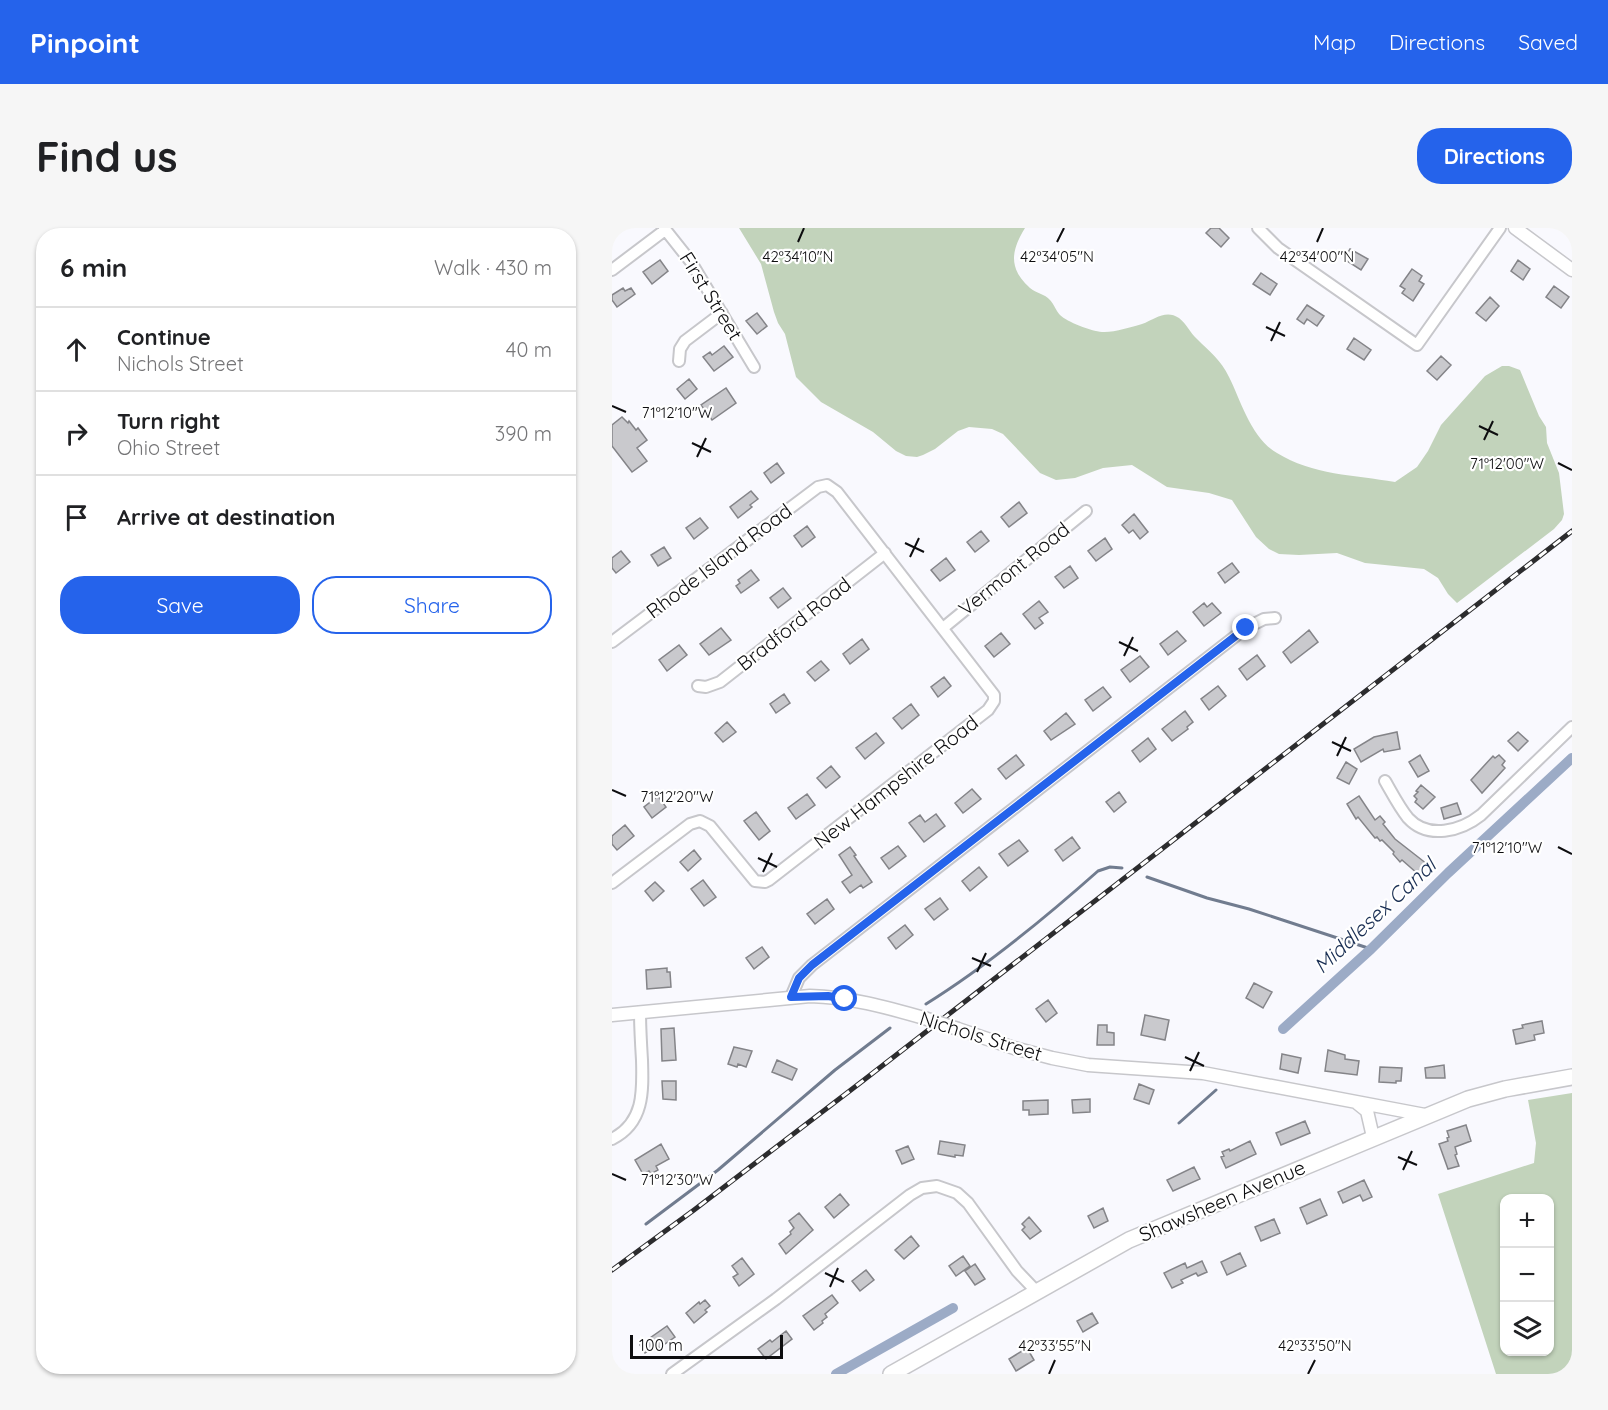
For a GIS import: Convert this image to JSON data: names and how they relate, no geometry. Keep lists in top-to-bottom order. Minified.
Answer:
{"streets":{"main road":["Shawsheen Avenue"],"street":["First Street","Rhode Island Road","Vermont Road","Bradford Road","New Hampshire Road","Nichols Street"]},"crossings":[["Rhode Island Road","New Hampshire Road"],["Vermont Road","New Hampshire Road"],["Bradford Road","New Hampshire Road"],["Nichols Street","Shawsheen Avenue"]],"water":["Middlesex Canal"],"scale_bar":"100 m","page":{"header":"Pinpoint","nav":["Map","Directions","Saved"],"buttons":["Directions",["Save","Share"]],"title":"Find us","heading":["6 min","Walk · 430 m"],"list":[["Continue","Nichols Street","40 m"],["Turn right","Ohio Street","390 m"],"Arrive at destination"],"map_buttons":["+","−"],"scale":"100 m"},"coordinates":["42°34'10\"N","42°34'05\"N","42°34'00\"N","71°12'10\"W","71°12'00\"W","71°12'20\"W","71°12'30\"W","42°33'55\"N","42°33'50\"N"]}
